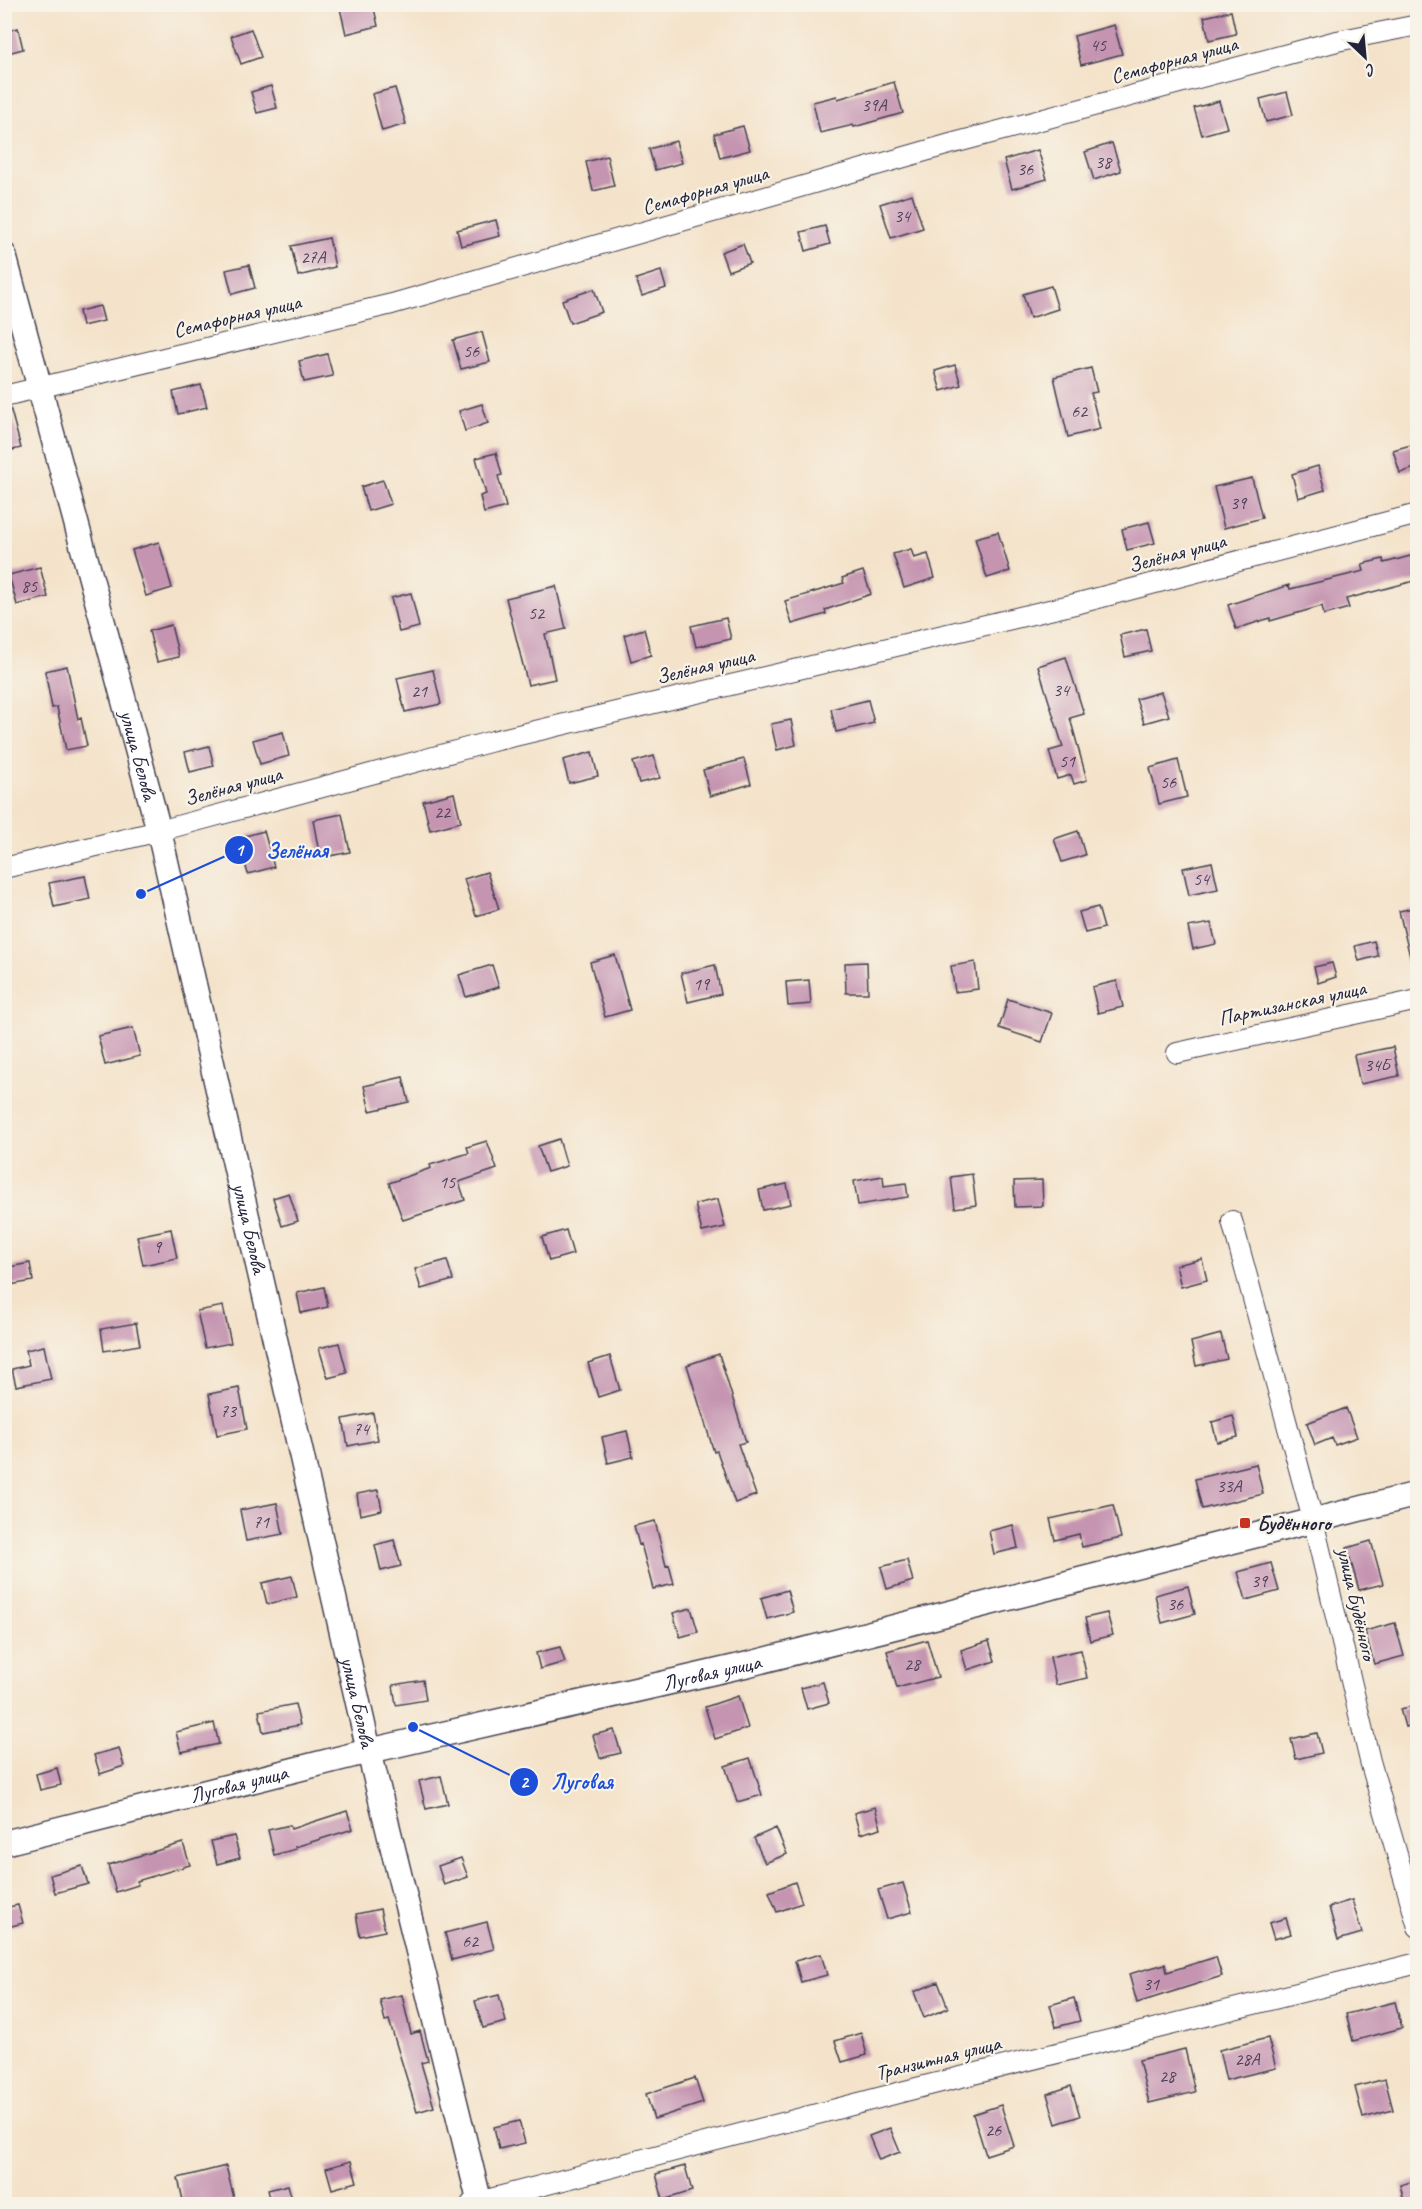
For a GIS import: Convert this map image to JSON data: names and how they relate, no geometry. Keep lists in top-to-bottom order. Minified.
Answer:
{"streets":{"street":["Семафорная улица","Зелёная улица","улица Белова","Партизанская улица","улица Будённого","Луговая улица","Транзитная улица"]},"crossings":[["Семафорная улица","улица Белова"],["Зелёная улица","улица Белова"],["улица Белова","Луговая улица"],["улица Белова","Транзитная улица"],["улица Будённого","Луговая улица"]],"places":{"other":["Зелёная","Луговая"],"transit":["Будённого"]},"house_numbers":["45","39А","38","36","34","27А","56","62","39","85","52","34","21","51","56","22","54","19","34Б","15","9","73","74","33А","71","39","36","28","62","31","28А","28","26"],"north":"bottom right"}
